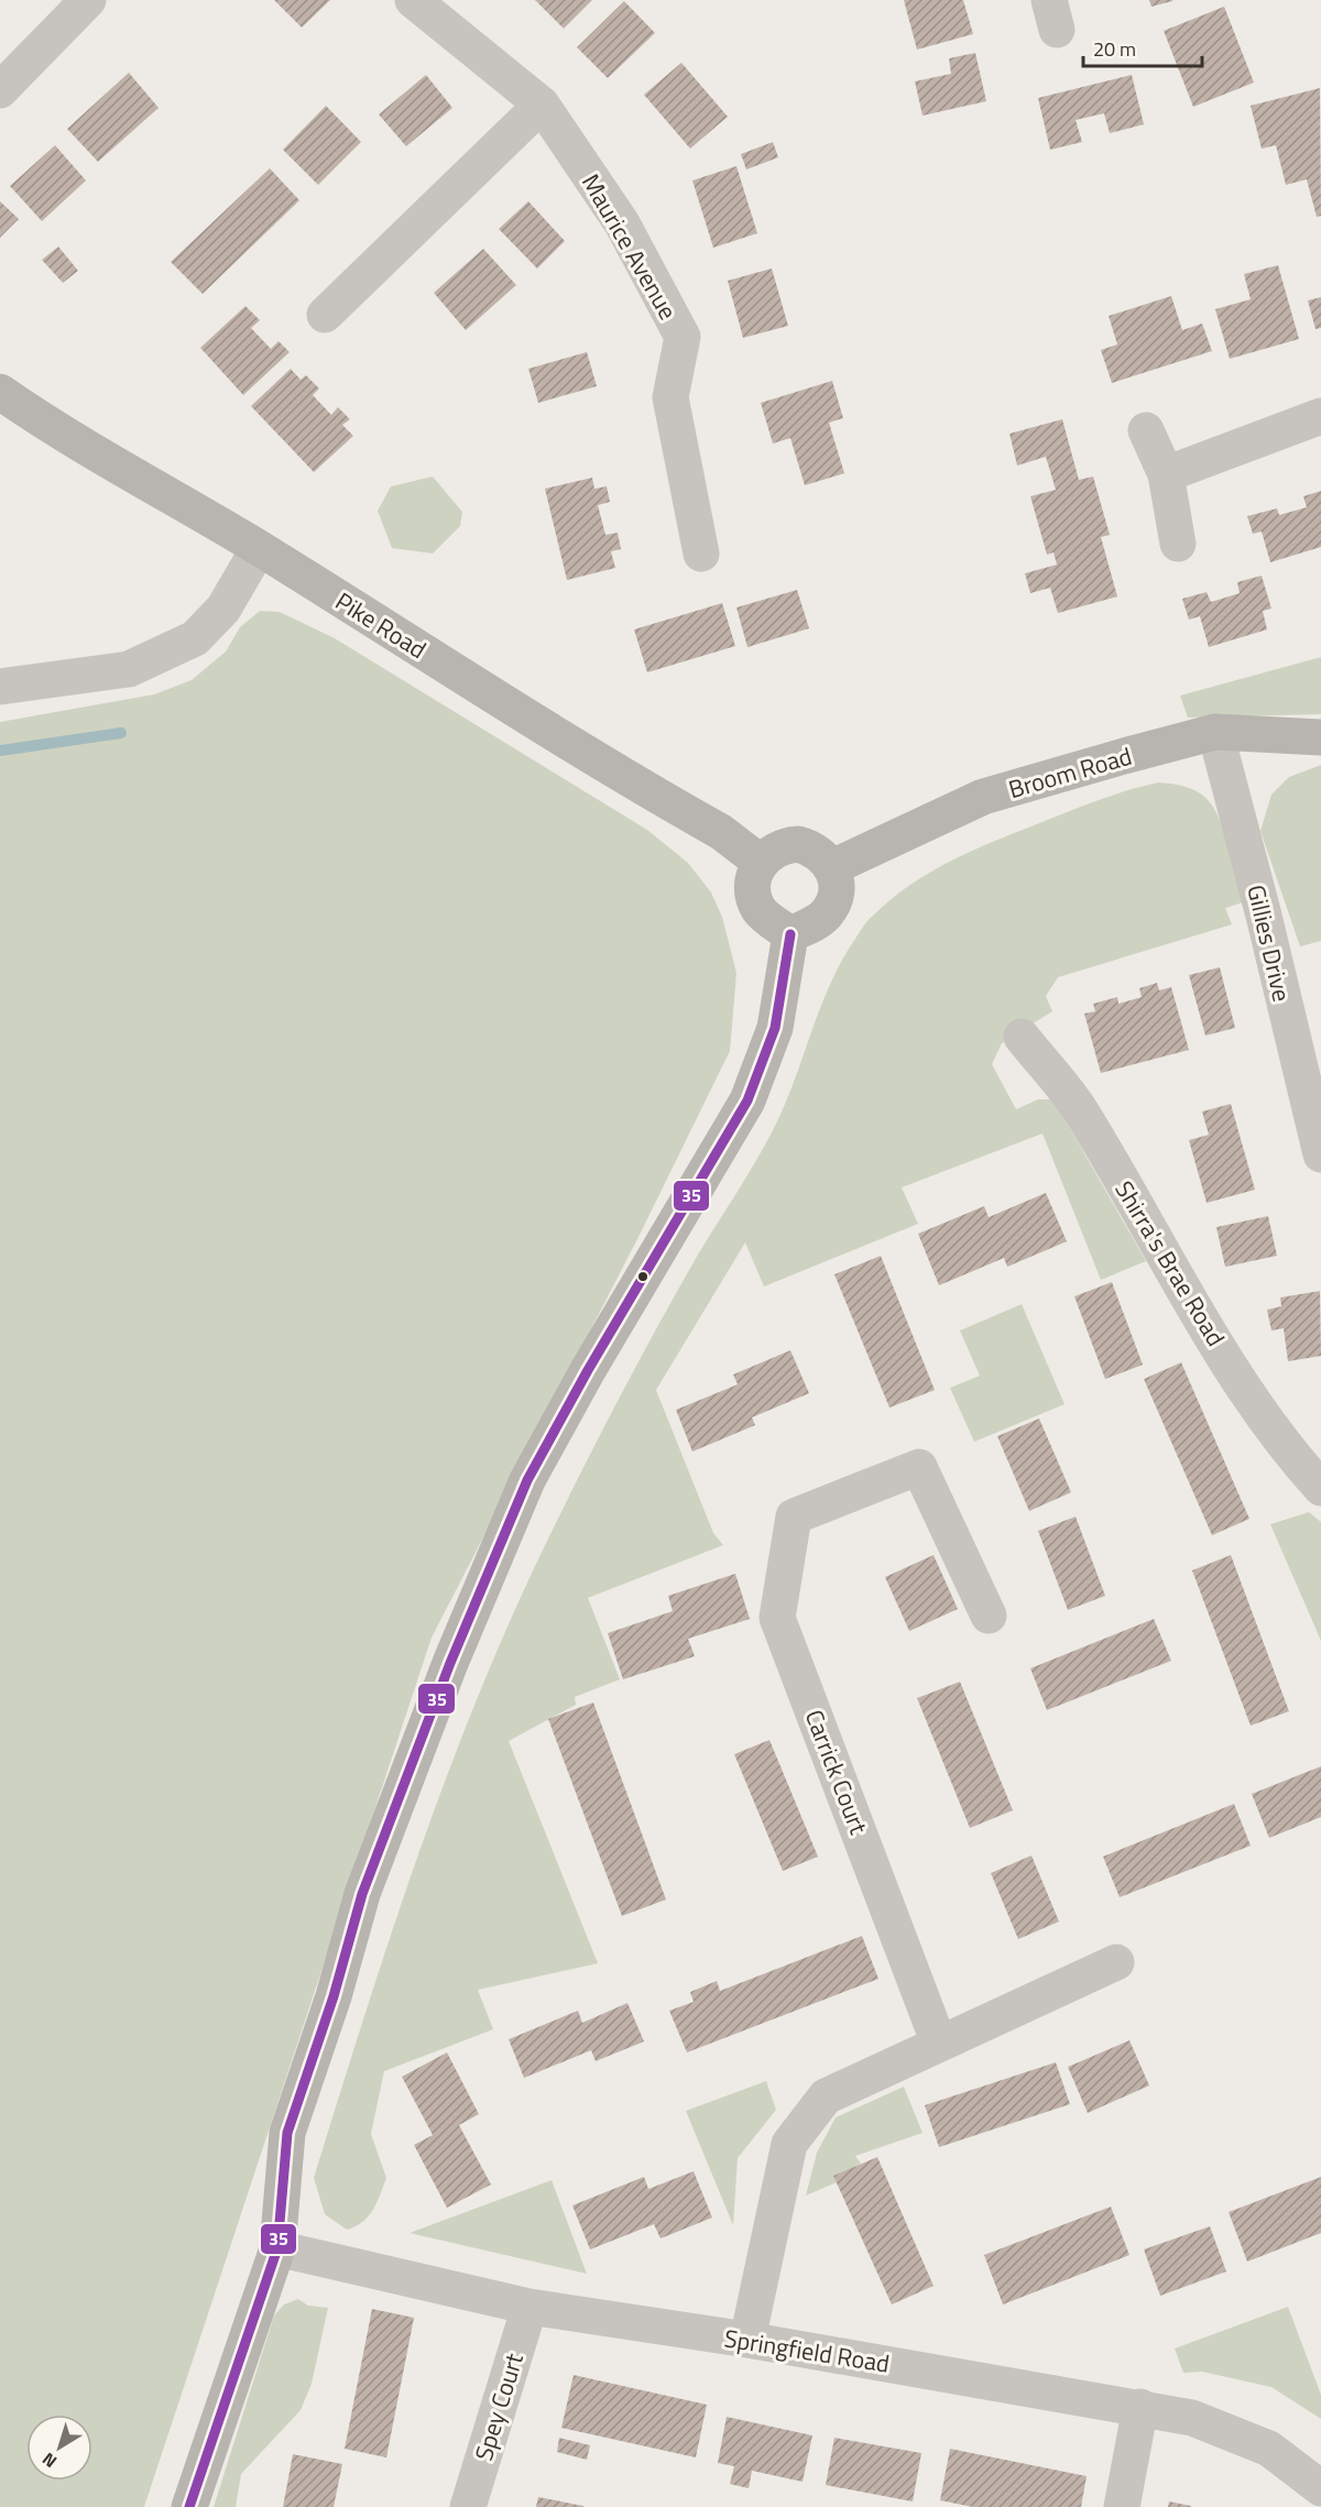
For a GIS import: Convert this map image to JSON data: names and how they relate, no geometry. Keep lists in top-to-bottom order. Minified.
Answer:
{"streets":{"street":["Maurice Avenue","Pike Road","Broom Road","Gillies Drive","Shirra's Brae Road","Carrick Court","Springfield Road","Spey Court"]},"crossings":[["Pike Road","Broom Road"],["Broom Road","Gillies Drive"],["Springfield Road","Spey Court"]],"lines":["transit line 35"],"scale_bar":"20 m","north":"bottom left"}
